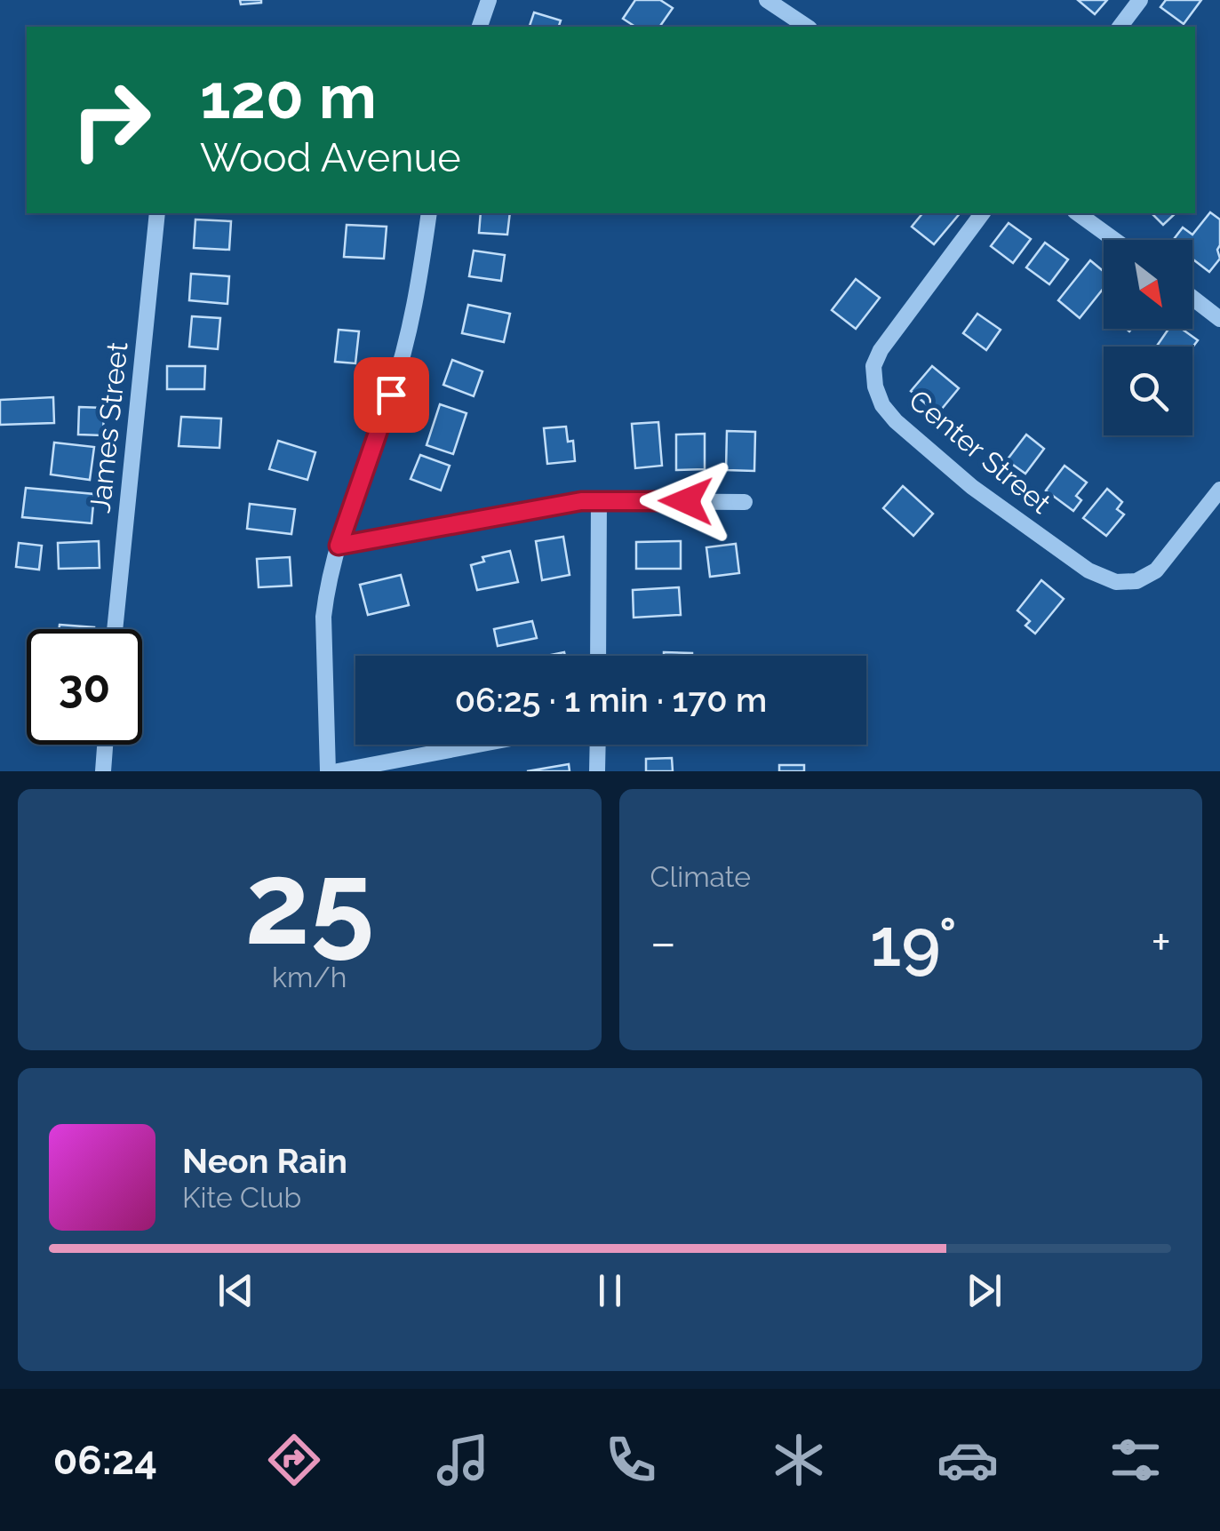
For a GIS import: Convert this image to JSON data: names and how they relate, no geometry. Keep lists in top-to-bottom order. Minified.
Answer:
{"streets":{"street":["James Street","Center Street"]},"north":"bottom right","page":{"turn":["120 m","Wood Avenue"],"limit":"30","trip":"06:25 · 1 min · 170 m","tile":[["25","km/h"],"Climate"],"heat":["−","19°","+"],"song":["Neon Rain","Kite Club"],"tabs":"06:24"}}
